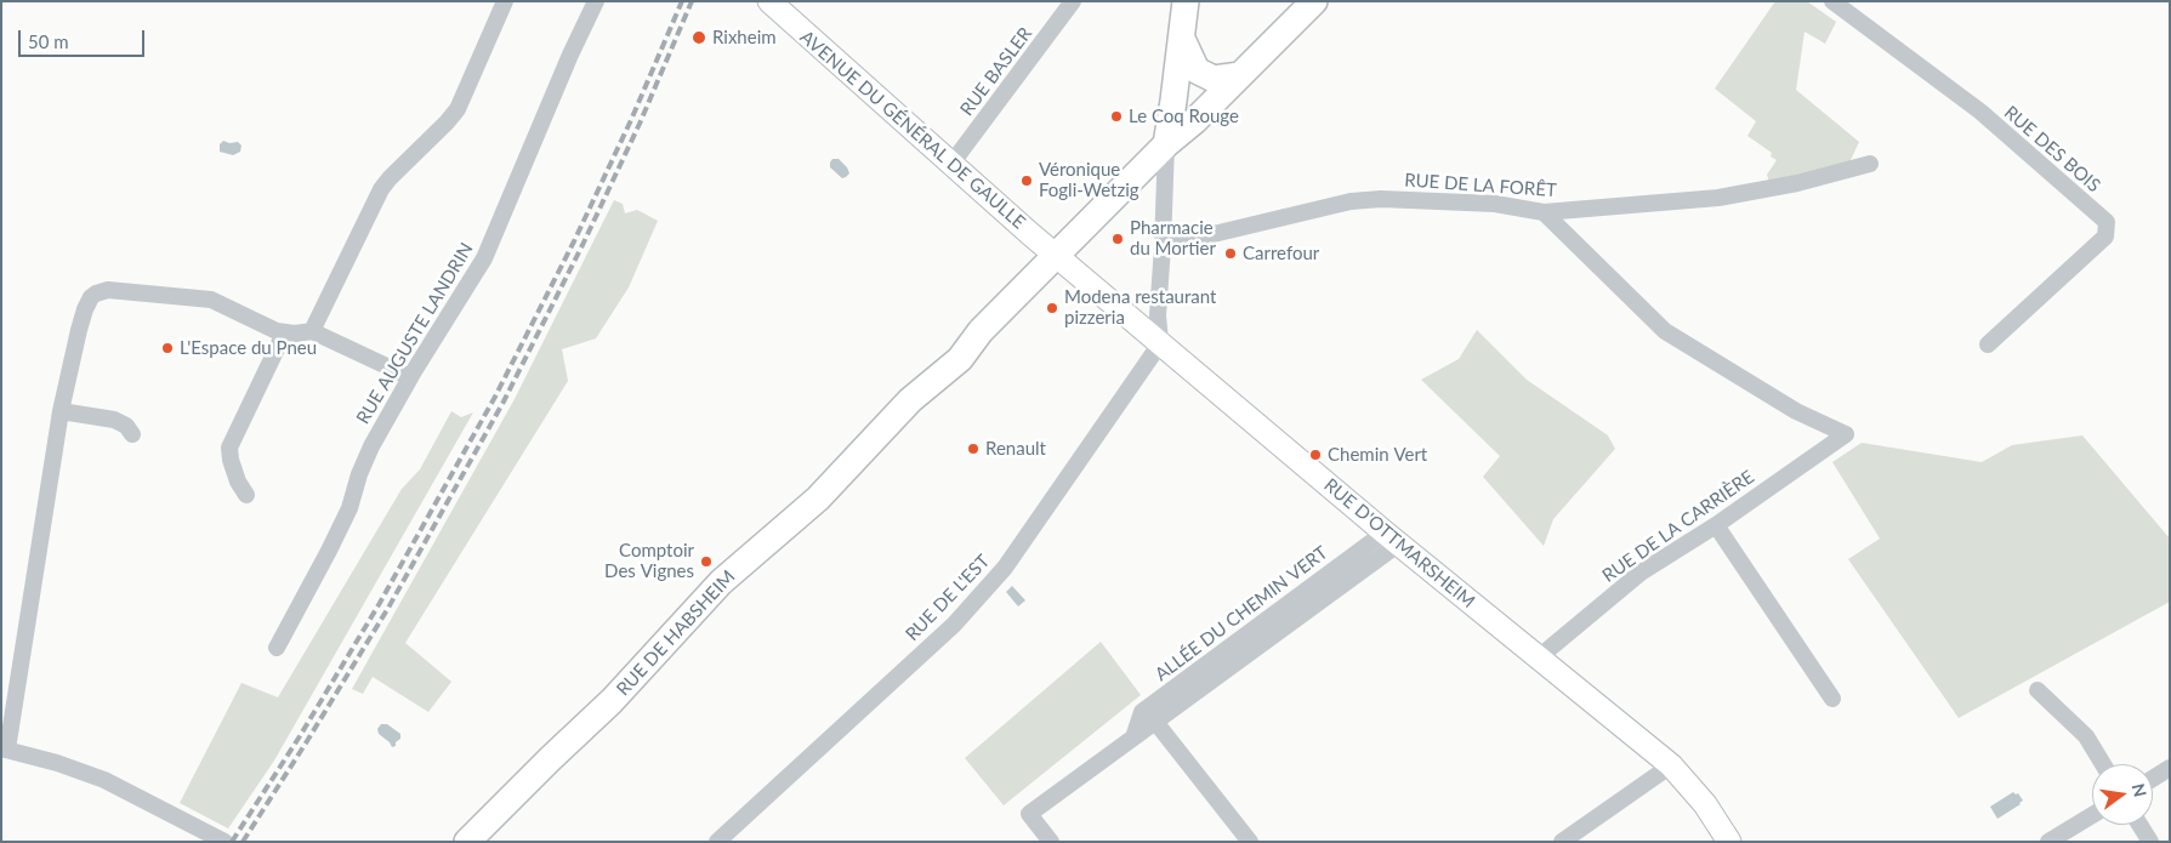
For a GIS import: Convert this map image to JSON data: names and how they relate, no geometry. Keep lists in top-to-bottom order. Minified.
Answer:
{"streets":{"main road":["AVENUE DU GÉNÉRAL DE GAULLE","RUE D'OTTMARSHEIM","RUE DE HABSHEIM"],"street":["RUE BASLER","RUE DES BOIS","RUE DE LA FORÊT","RUE AUGUSTE LANDRIN","RUE DE LA CARRIÈRE","RUE DE L'EST","ALLÉE DU CHEMIN VERT"]},"crossings":[["RUE BASLER","AVENUE DU GÉNÉRAL DE GAULLE"],["AVENUE DU GÉNÉRAL DE GAULLE","RUE D'OTTMARSHEIM"],["AVENUE DU GÉNÉRAL DE GAULLE","RUE DE HABSHEIM"],["RUE DE LA FORÊT","RUE DE LA CARRIÈRE"],["RUE DE LA CARRIÈRE","RUE D'OTTMARSHEIM"],["RUE D'OTTMARSHEIM","RUE DE L'EST"],["RUE D'OTTMARSHEIM","ALLÉE DU CHEMIN VERT"],["RUE D'OTTMARSHEIM","RUE DE HABSHEIM"]],"places":["Rixheim","Le Coq Rouge","Véronique Fogli-Wetzig","Pharmacie du Mortier","Carrefour","Modena restaurant pizzeria","L'Espace du Pneu","Renault","Chemin Vert","Comptoir Des Vignes"],"scale_bar":"50 m","north":"right"}
